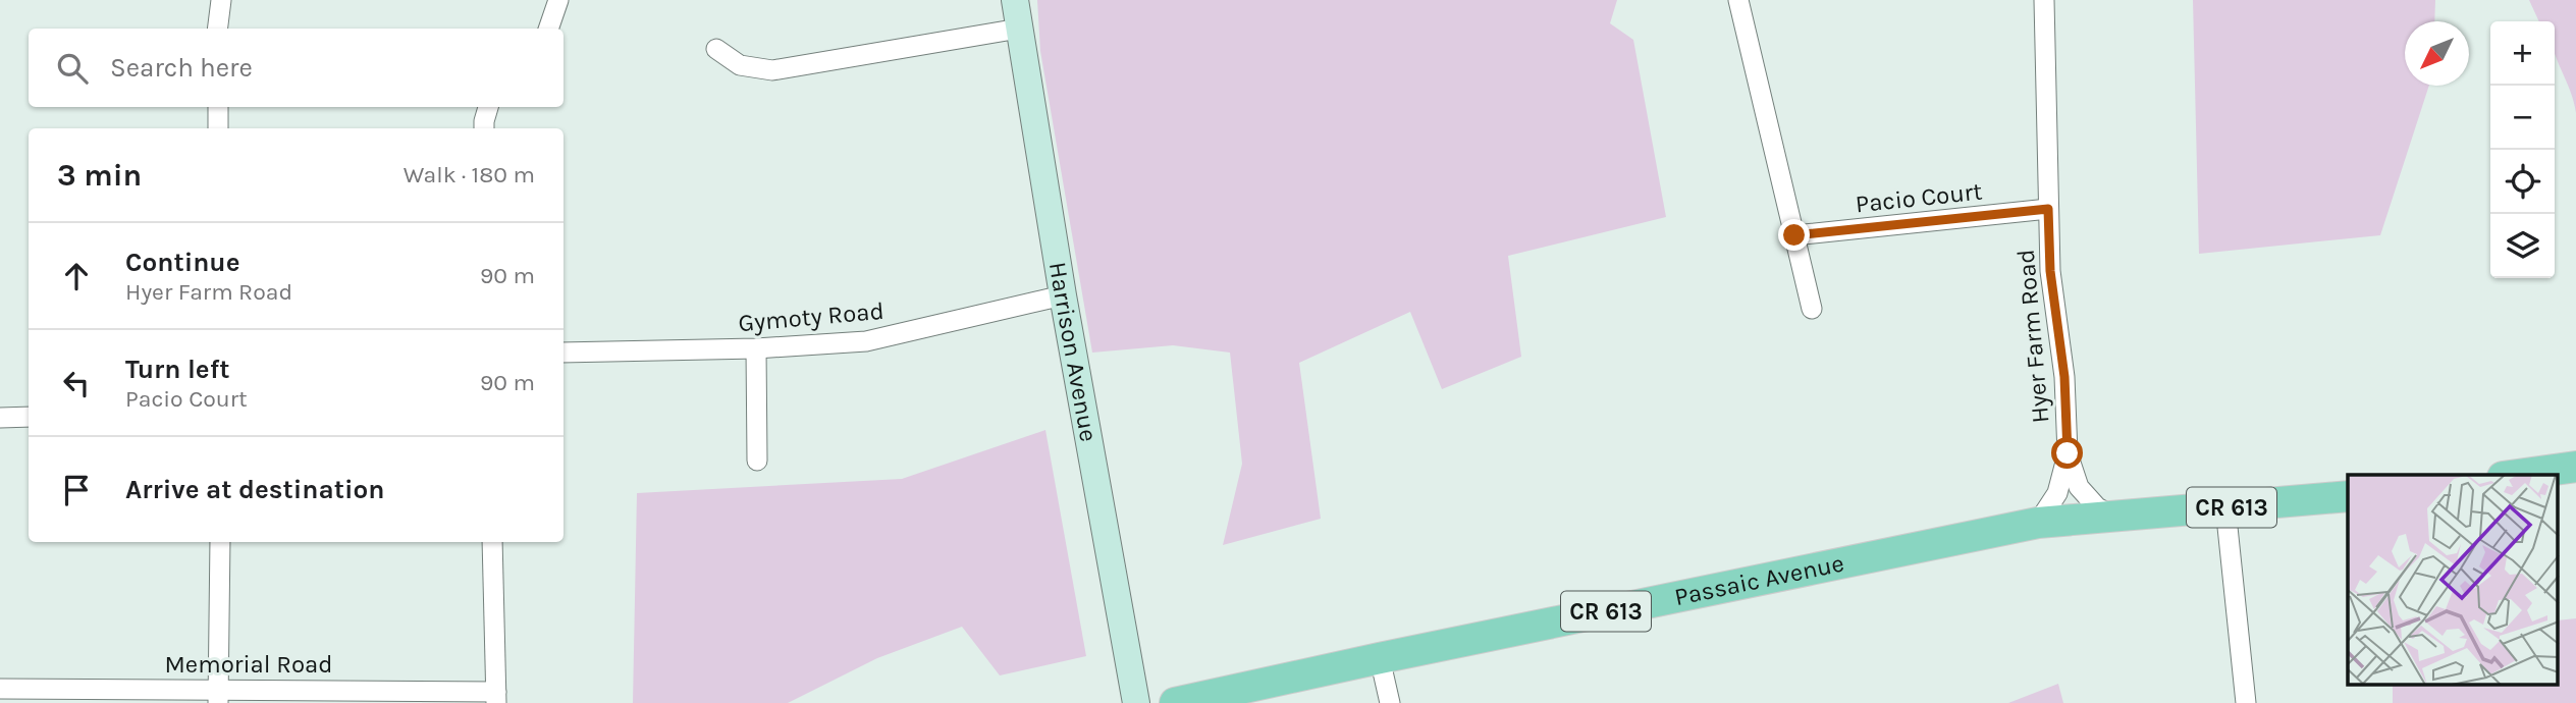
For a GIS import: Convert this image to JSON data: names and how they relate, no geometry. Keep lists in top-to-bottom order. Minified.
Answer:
{"streets":{"main road":["CR 613","Passaic Avenue"],"street":["Pacio Court","Gymoty Road","Hyer Farm Road","Harrison Avenue","Memorial Road"]},"crossings":[["Pacio Court","Hyer Farm Road"],["Gymoty Road","Harrison Avenue"],["Hyer Farm Road","Passaic Avenue"]],"north":"bottom left","page":{"map_buttons":["+","−"],"search":"Search here","heading":["3 min","Walk · 180 m"],"list":[["Continue","Hyer Farm Road","90 m"],["Turn left","Pacio Court","90 m"],"Arrive at destination"]}}
